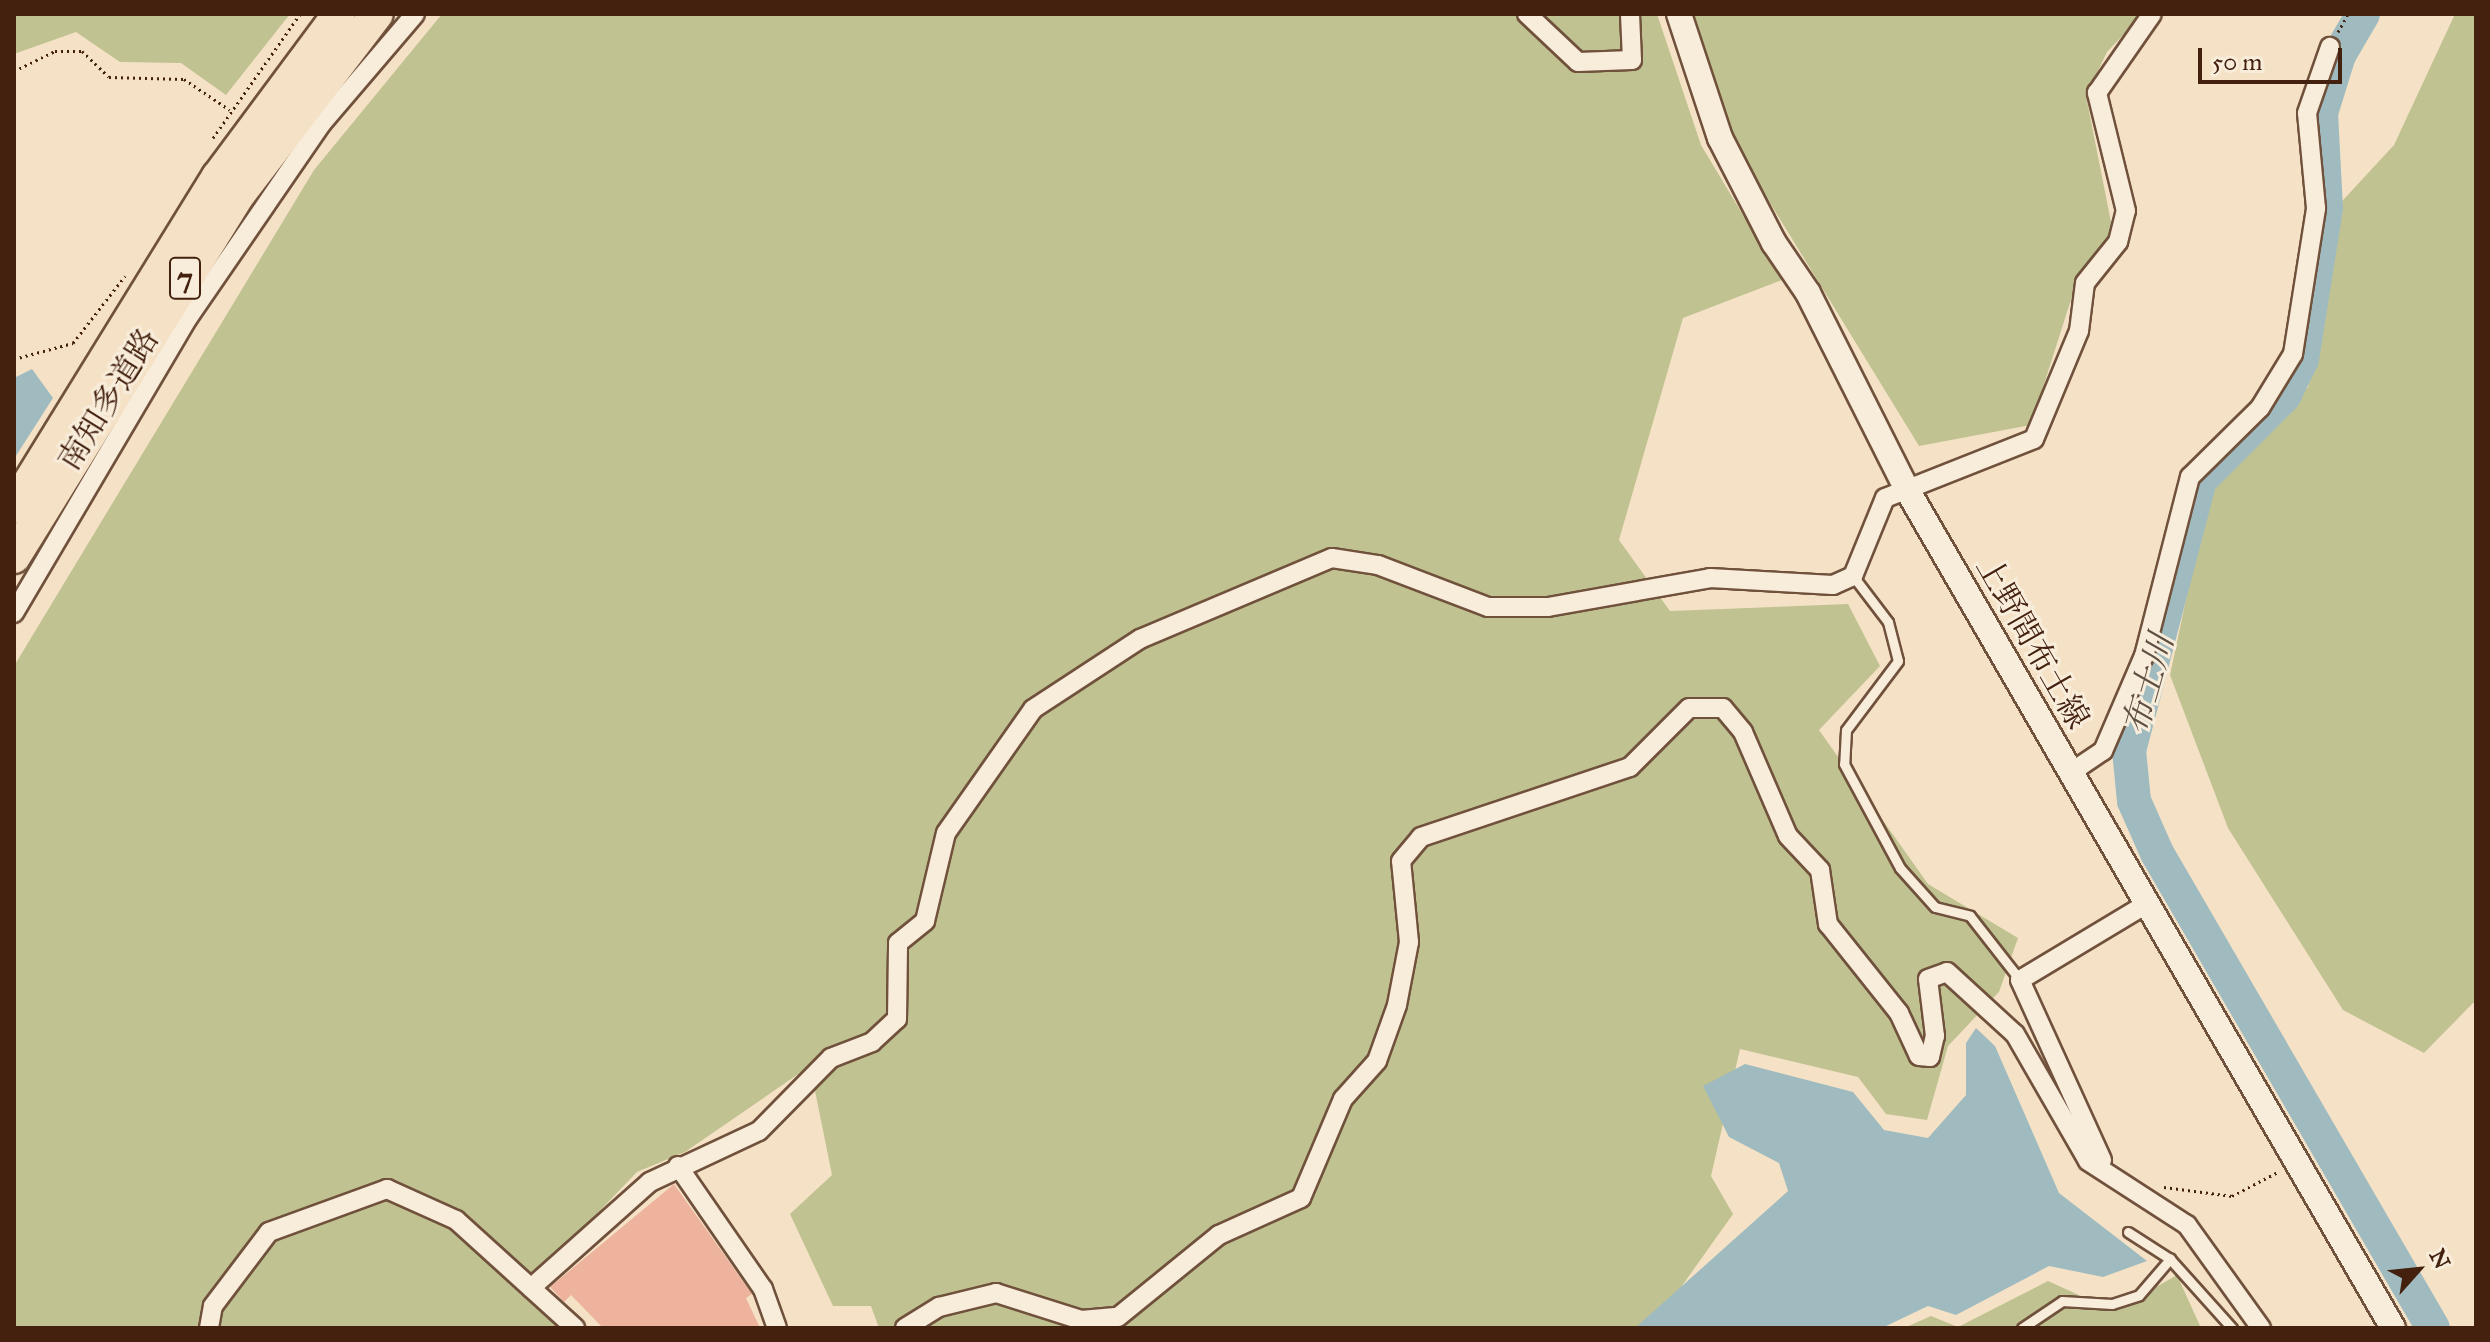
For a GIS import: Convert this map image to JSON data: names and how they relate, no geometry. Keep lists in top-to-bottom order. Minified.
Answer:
{"streets":{"highway":["7","南知多道路"],"main road":["上野間布土線"]},"water":["布土川"],"scale_bar":"50 m","north":"top right"}
